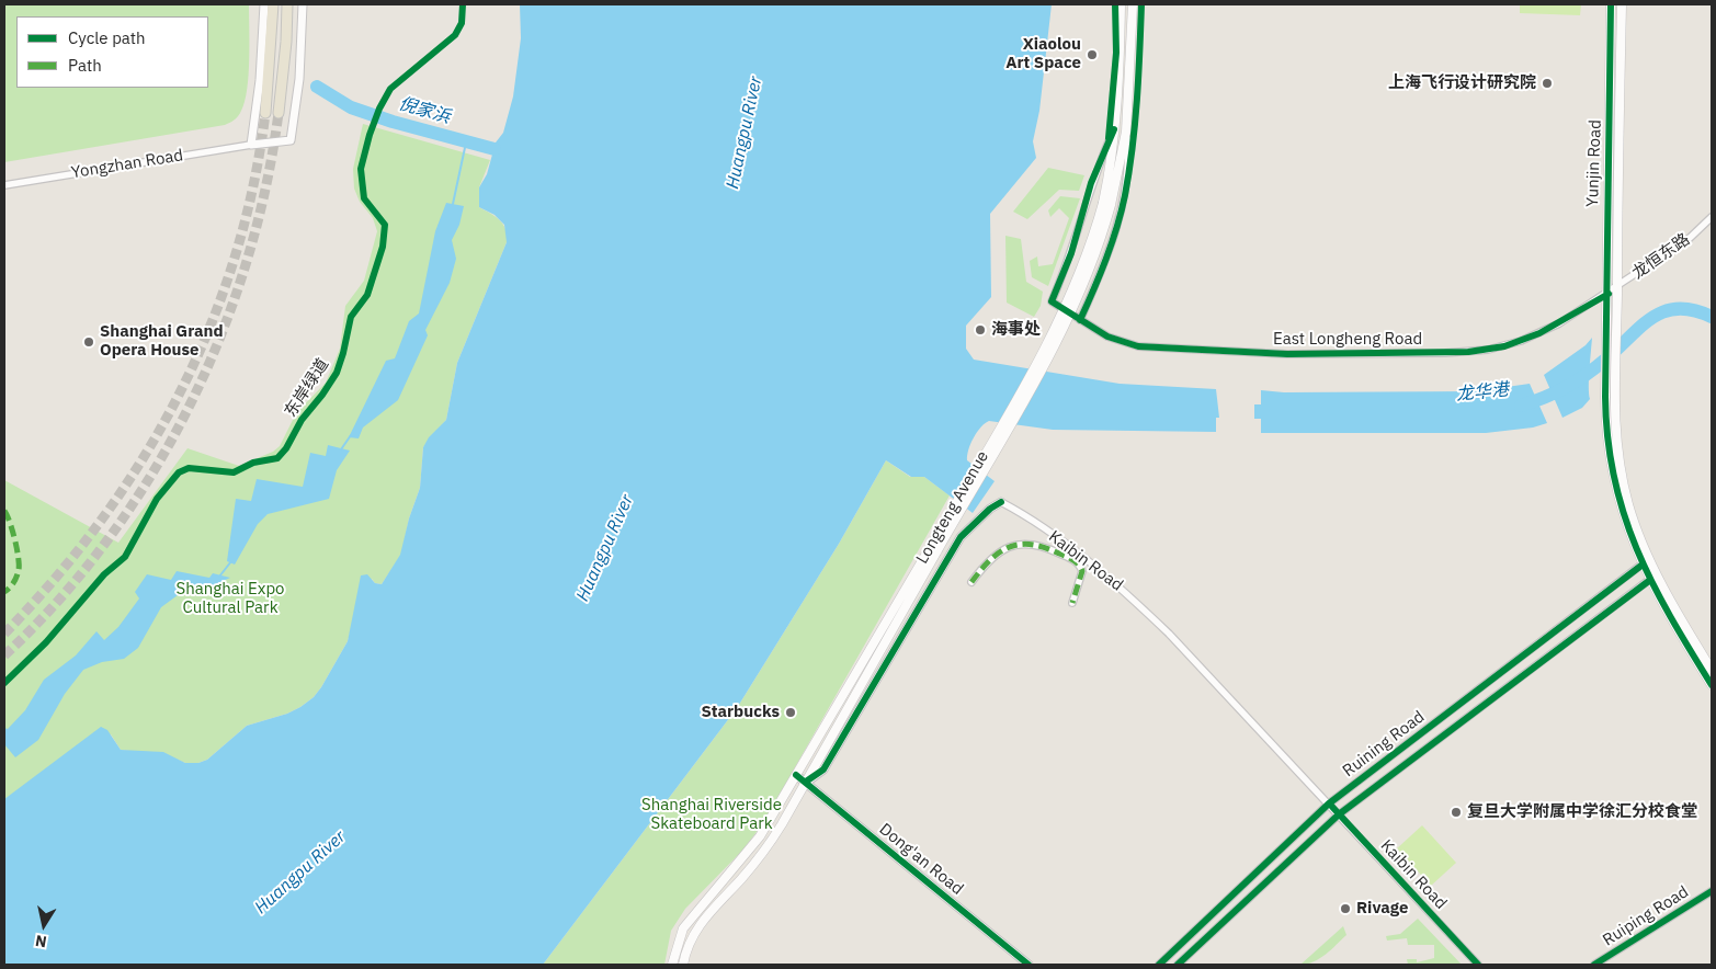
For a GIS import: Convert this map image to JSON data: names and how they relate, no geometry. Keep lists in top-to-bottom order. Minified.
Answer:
{"streets":{"main road":["Yunjin Road","Longteng Avenue"],"street":["Yongzhan Road","龙恒东路","East Longheng Road","Kaibin Road","Ruining Road","Dong'an Road","Ruiping Road"],"cycle path":["东岸绿道"]},"crossings":[["Yunjin Road","龙恒东路"],["Yunjin Road","East Longheng Road"],["Yunjin Road","Ruining Road"],["龙恒东路","East Longheng Road"],["East Longheng Road","Longteng Avenue"],["Longteng Avenue","Dong'an Road"],["Kaibin Road","Ruining Road"]],"water":["倪家浜","Huangpu River","龙华港"],"parks":["Shanghai Expo Cultural Park","Shanghai Riverside Skateboard Park"],"places":["Xiaolou Art Space","上海飞行设计研究院","海事处","Shanghai Grand Opera House","Starbucks","复旦大学附属中学徐汇分校食堂","Rivage"],"legend":["Cycle path","Path"],"north":"bottom"}
